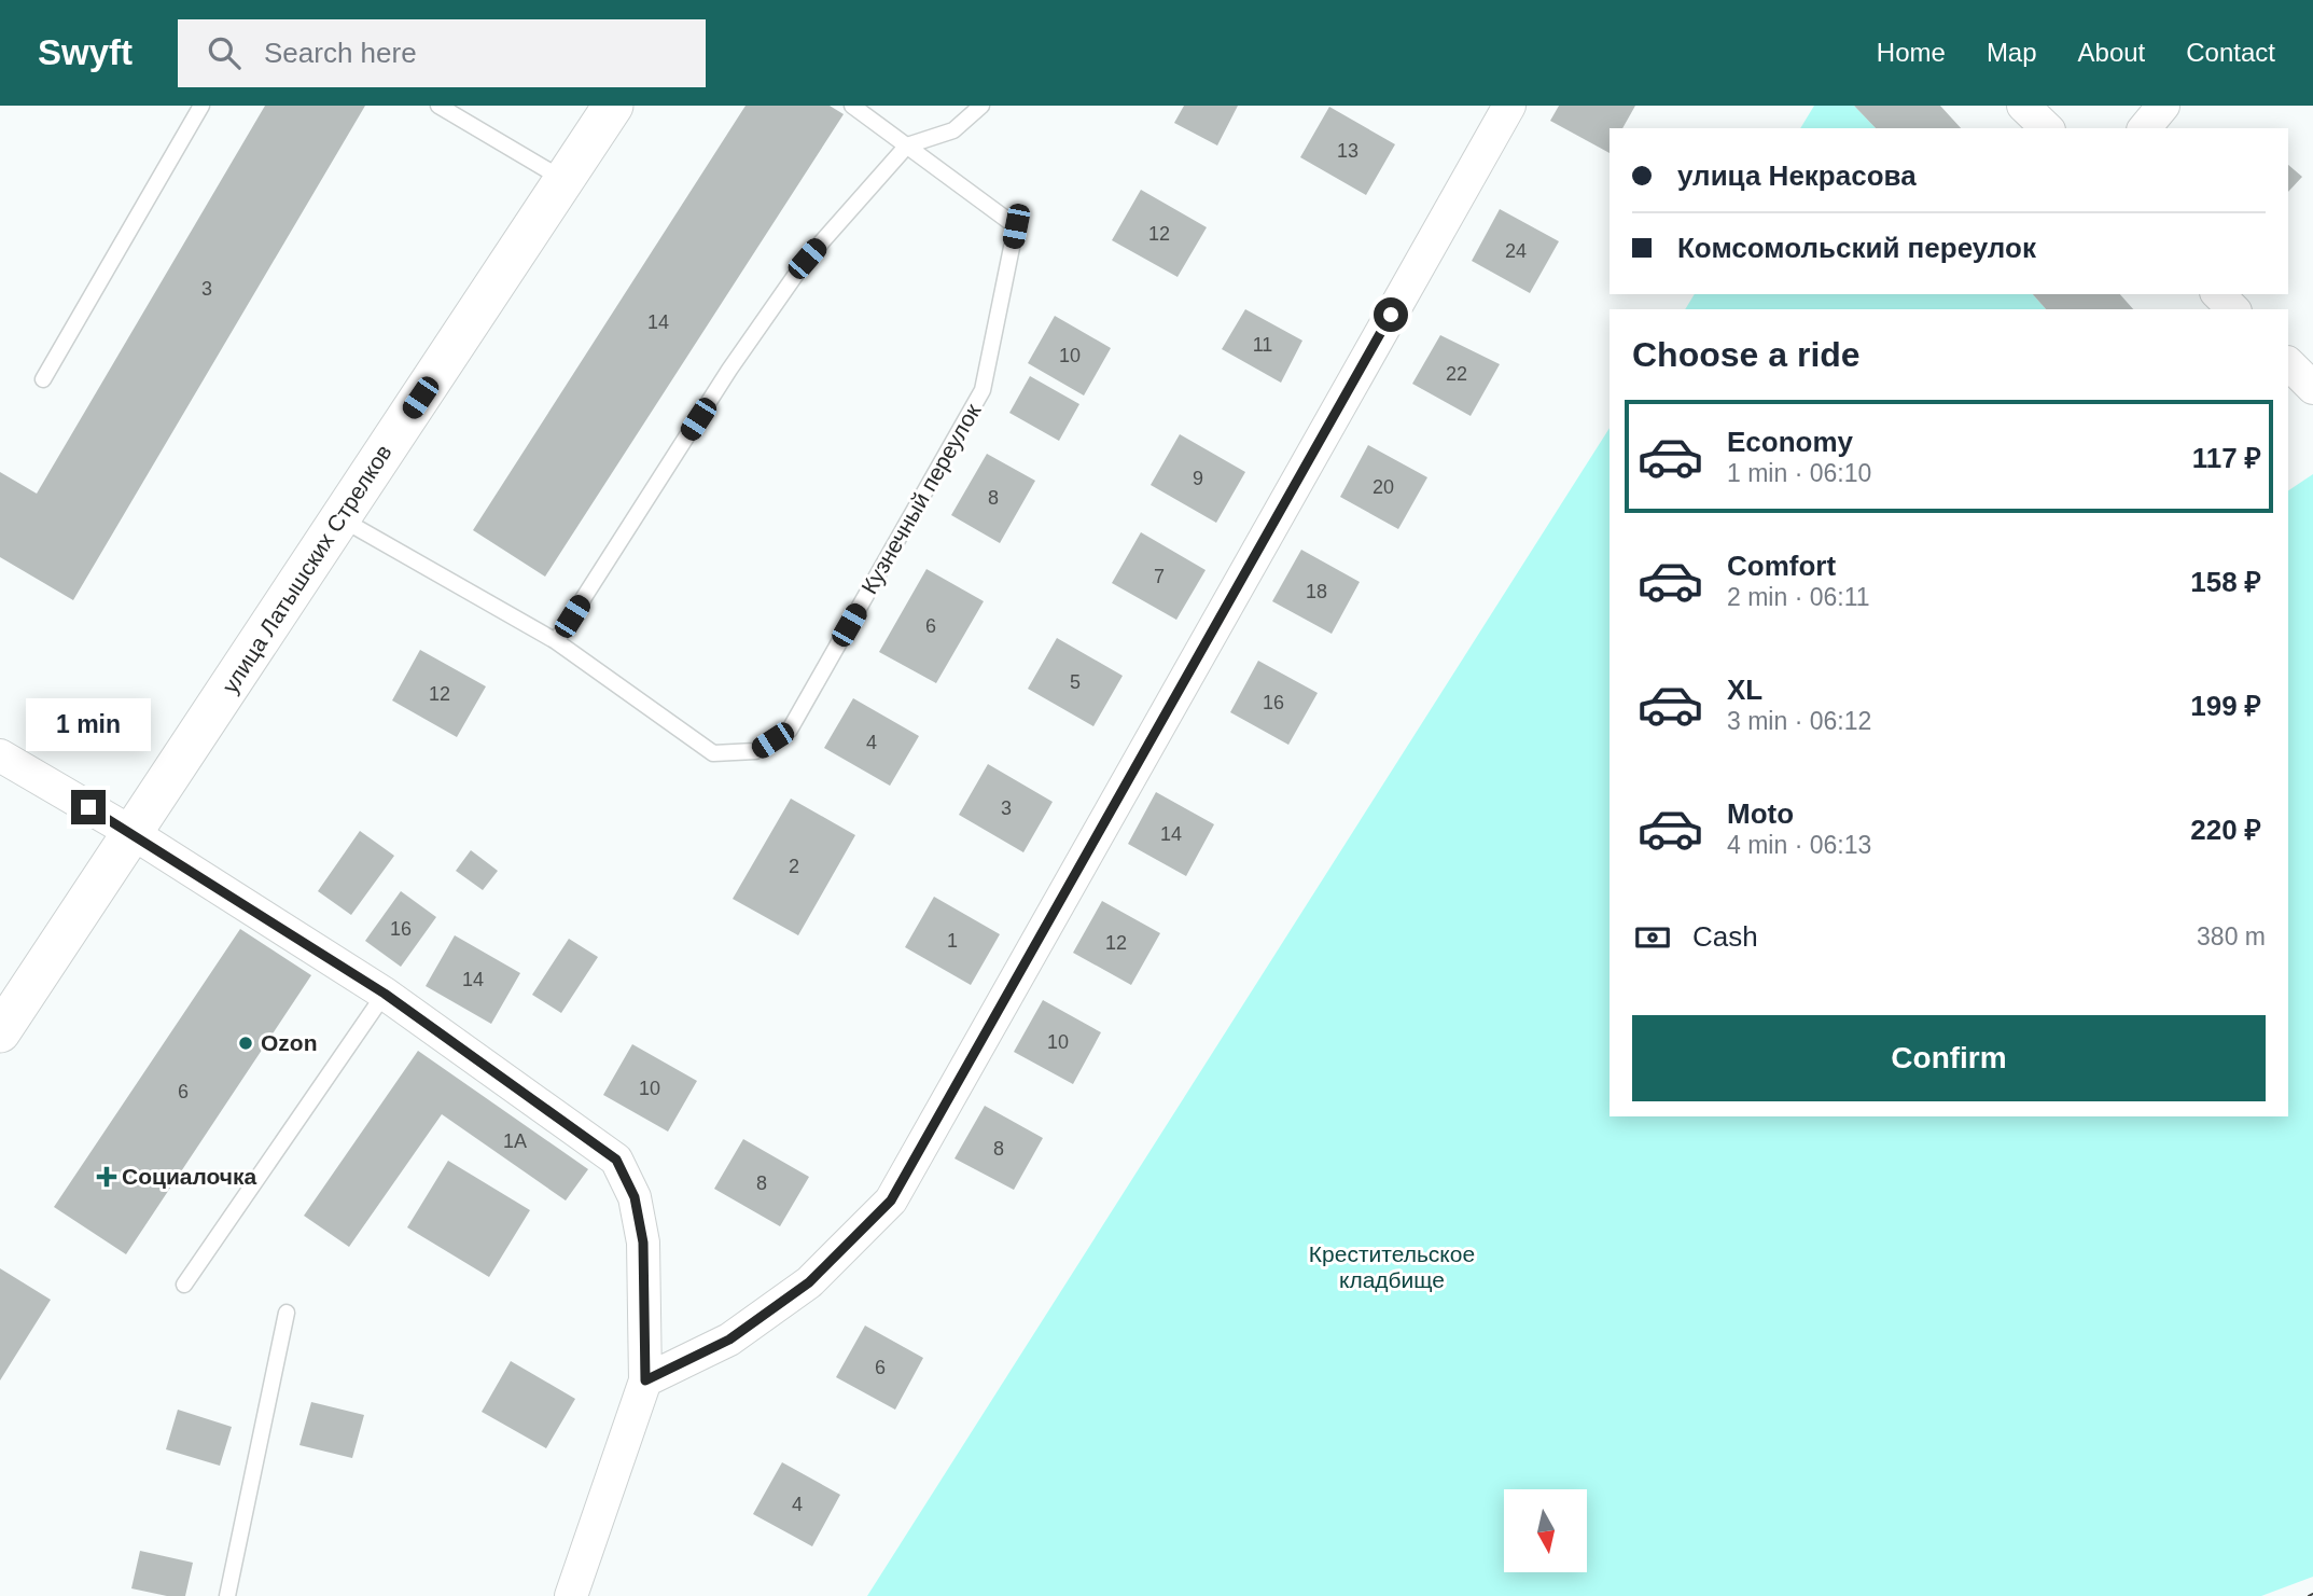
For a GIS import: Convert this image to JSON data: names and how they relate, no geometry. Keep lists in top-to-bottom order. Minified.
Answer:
{"streets":{"street":["улица Латышских Стрелков"],"lane":["Кузнечный переулок"]},"crossings":[["Кузнечный переулок","улица Латышских Стрелков"]],"parks":["Крестительское кладбище"],"places":{"other":["Ozon"],"health":["Социалочка"]},"house_numbers":["13","12","24","3","14","11","10","22","9","20","8","7","18","6","5","12","16","4","3","14","2","16","1","12","14","10","10","6","1А","8","8","6","4"],"north":"bottom","page":{"header":"Swyft","search":"Search here","nav":["Home","Map","About","Contact"],"banner":["улица Некрасова","Комсомольский переулок"],"heading":"Choose a ride","list":[{"name":"Economy","note":"1 min · 06:10","value":"117 ₽"},{"name":"Comfort","note":"2 min · 06:11","value":"158 ₽"},{"name":"XL","note":"3 min · 06:12","value":"199 ₽"},{"name":"Moto","note":"4 min · 06:13","value":"220 ₽"}],"bubble":"1 min","pay":["Cash","380 m"],"buttons":"Confirm"}}
